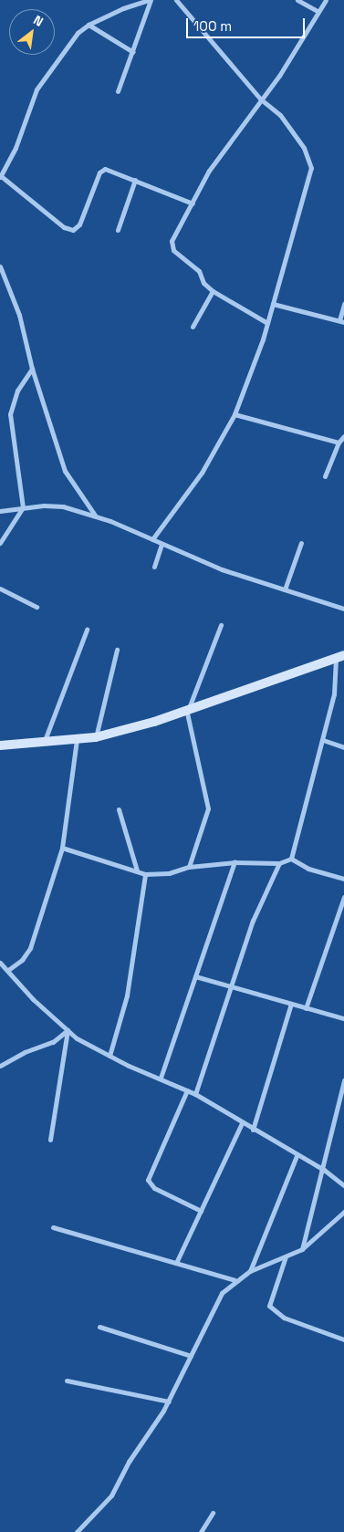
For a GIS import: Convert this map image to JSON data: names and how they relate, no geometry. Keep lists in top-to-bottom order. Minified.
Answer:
{"scale_bar":"100 m","north":"top right"}
